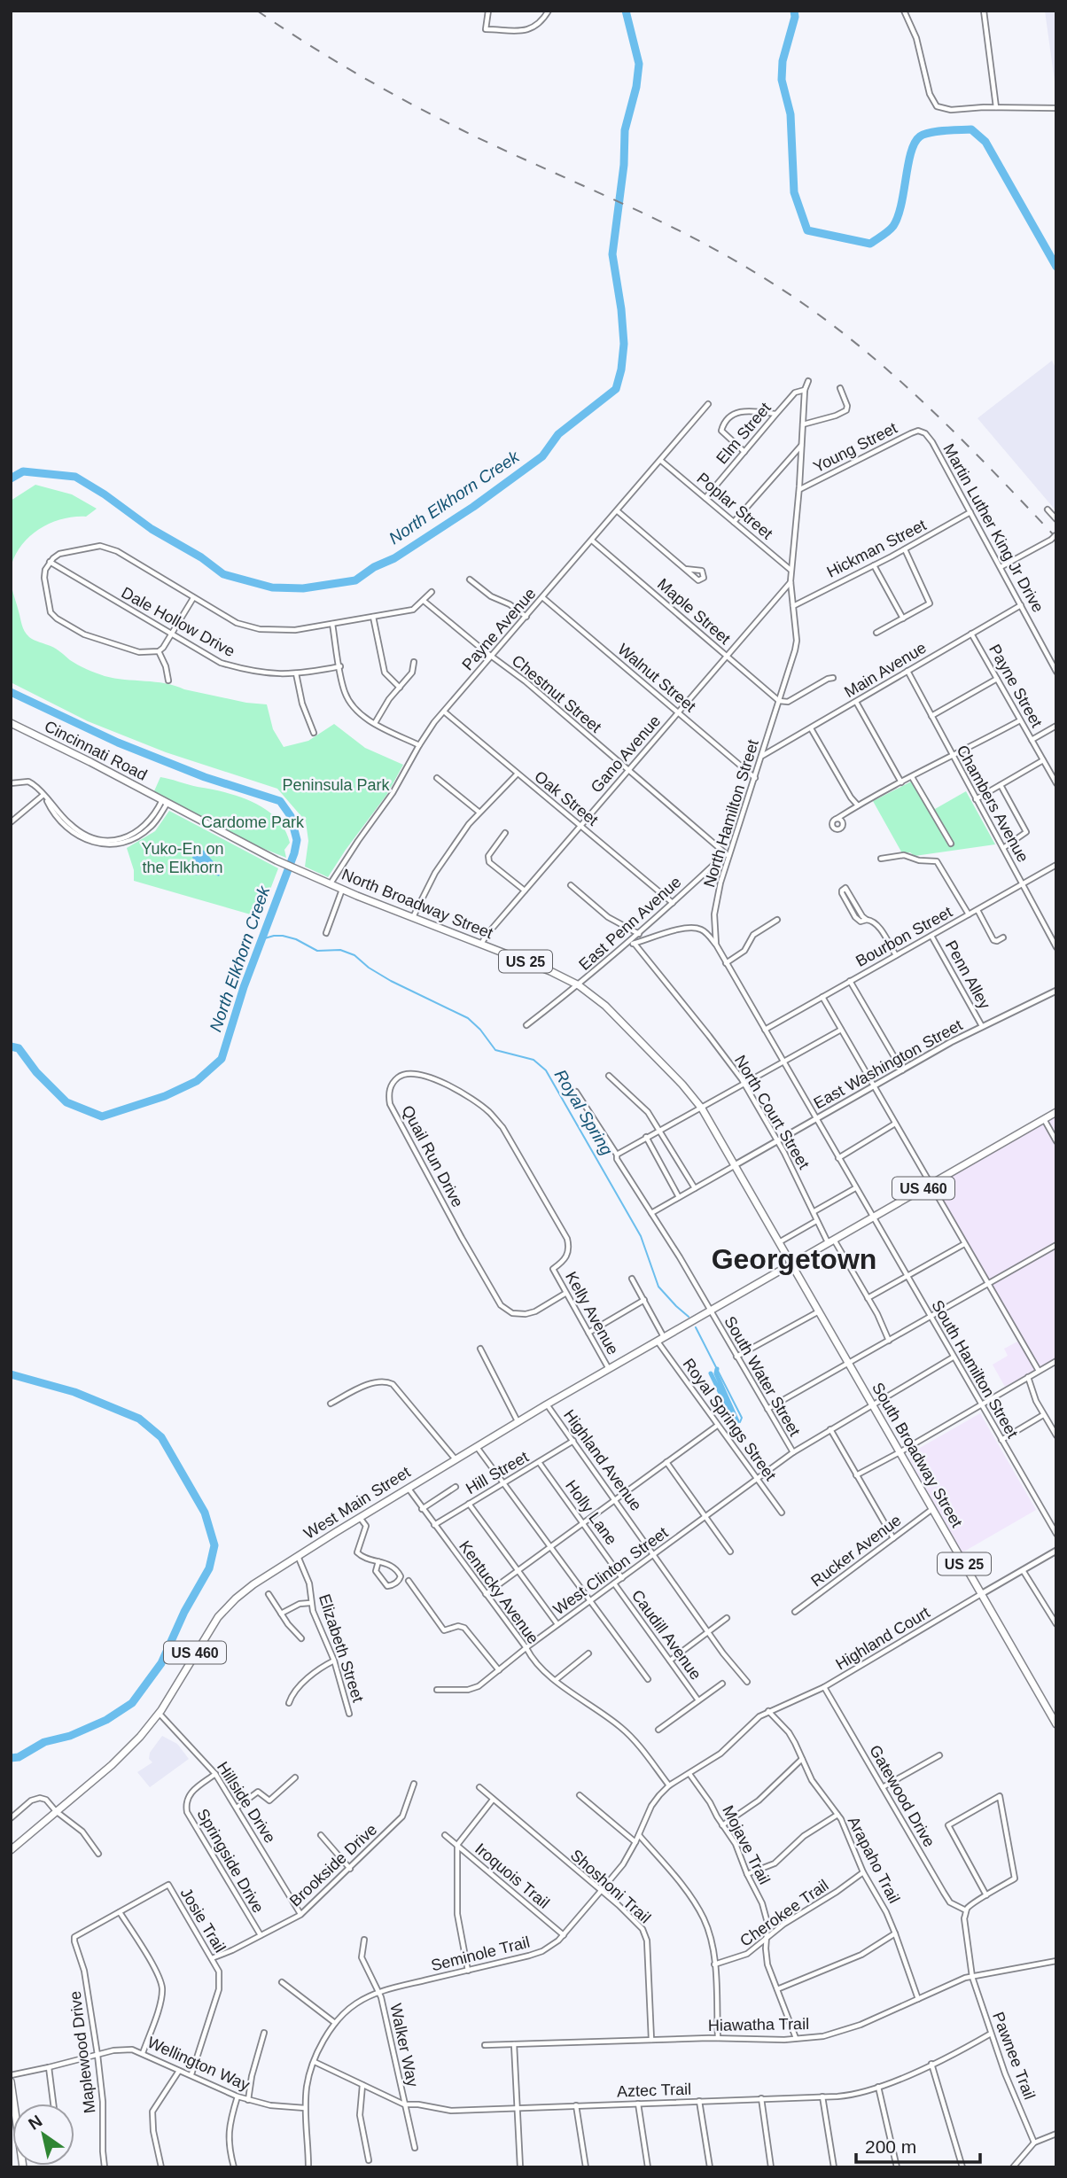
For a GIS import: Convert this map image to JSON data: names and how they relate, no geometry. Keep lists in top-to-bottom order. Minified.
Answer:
{"streets":{"main road":["Cincinnati Road","North Broadway Street","US 25","US 460","South Broadway Street","West Main Street"],"street":["Elm Street","Young Street","Poplar Street","Martin Luther King Jr Drive","Hickman Street","Maple Street","Dale Hollow Drive","Payne Avenue","Main Avenue","Walnut Street","Payne Street","Chestnut Street","Gano Avenue","Oak Street","Chambers Avenue","North Hamilton Street","East Penn Avenue","Bourbon Street","Penn Alley","East Washington Street","North Court Street","Quail Run Drive","Kelly Avenue","South Hamilton Street","South Water Street","Royal Springs Street","Highland Avenue","Hill Street","Holly Lane","Rucker Avenue","West Clinton Street","Kentucky Avenue","Caudill Avenue","Highland Court","Elizabeth Street","Gatewood Drive","Hillside Drive","Mojave Trail","Arapaho Trail","Springside Drive","Brookside Drive","Iroquois Trail","Shoshoni Trail","Cherokee Trail","Josie Trail","Seminole Trail","Hiawatha Trail","Walker Way","Maplewood Drive","Pawnee Trail","Wellington Way","Aztec Trail"]},"crossings":[["Elm Street","Poplar Street"],["Elm Street","North Hamilton Street"],["Young Street","Martin Luther King Jr Drive"],["Young Street","North Hamilton Street"],["Poplar Street","Payne Avenue"],["Poplar Street","North Hamilton Street"],["Martin Luther King Jr Drive","Hickman Street"],["Martin Luther King Jr Drive","Main Avenue"],["Hickman Street","North Hamilton Street"],["Maple Street","Payne Avenue"],["Maple Street","Gano Avenue"],["Maple Street","North Hamilton Street"],["Payne Avenue","Walnut Street"],["Payne Avenue","Chestnut Street"],["Payne Avenue","Oak Street"],["Payne Avenue","North Broadway Street"],["Main Avenue","Payne Street"],["Main Avenue","Chambers Avenue"],["Main Avenue","North Hamilton Street"],["Walnut Street","Gano Avenue"],["Walnut Street","North Hamilton Street"],["Chestnut Street","Gano Avenue"],["Chestnut Street","North Hamilton Street"],["Chestnut Street","East Penn Avenue"],["Cincinnati Road","North Broadway Street"],["Gano Avenue","Oak Street"],["Gano Avenue","North Hamilton Street"],["Gano Avenue","North Broadway Street"],["Oak Street","East Penn Avenue"],["Chambers Avenue","Bourbon Street"],["North Hamilton Street","East Penn Avenue"],["North Hamilton Street","Bourbon Street"],["North Hamilton Street","East Washington Street"],["North Hamilton Street","US 460"],["North Hamilton Street","South Hamilton Street"],["North Broadway Street","East Penn Avenue"],["North Broadway Street","US 25"],["North Broadway Street","East Washington Street"],["Bourbon Street","Penn Alley"],["US 25","East Washington Street"],["US 25","US 460"],["US 25","South Broadway Street"],["US 25","West Main Street"],["Penn Alley","East Washington Street"],["East Washington Street","North Court Street"],["North Court Street","US 460"],["Quail Run Drive","Kelly Avenue"],["US 460","South Hamilton Street"],["US 460","South Broadway Street"],["US 460","West Main Street"],["Kelly Avenue","West Main Street"],["South Hamilton Street","West Clinton Street"],["South Water Street","West Main Street"],["South Water Street","West Clinton Street"],["Royal Springs Street","West Main Street"],["Royal Springs Street","West Clinton Street"],["South Broadway Street","West Main Street"],["South Broadway Street","Rucker Avenue"],["South Broadway Street","West Clinton Street"],["South Broadway Street","Highland Court"],["Highland Avenue","Hill Street"],["Highland Avenue","West Main Street"],["Highland Avenue","West Clinton Street"],["Hill Street","Holly Lane"],["Hill Street","Kentucky Avenue"],["West Main Street","Kentucky Avenue"],["West Main Street","Elizabeth Street"],["West Main Street","Hillside Drive"],["Holly Lane","West Clinton Street"],["West Clinton Street","Kentucky Avenue"],["West Clinton Street","Caudill Avenue"],["Kentucky Avenue","Seminole Trail"],["Highland Court","Gatewood Drive"],["Highland Court","Seminole Trail"],["Gatewood Drive","Pawnee Trail"],["Hillside Drive","Springside Drive"],["Hillside Drive","Brookside Drive"],["Mojave Trail","Cherokee Trail"],["Mojave Trail","Seminole Trail"],["Mojave Trail","Hiawatha Trail"],["Arapaho Trail","Cherokee Trail"],["Arapaho Trail","Seminole Trail"],["Arapaho Trail","Hiawatha Trail"],["Springside Drive","Brookside Drive"],["Brookside Drive","Josie Trail"],["Iroquois Trail","Seminole Trail"],["Shoshoni Trail","Seminole Trail"],["Shoshoni Trail","Hiawatha Trail"],["Josie Trail","Maplewood Drive"],["Josie Trail","Wellington Way"],["Seminole Trail","Walker Way"],["Seminole Trail","Wellington Way"],["Seminole Trail","Aztec Trail"],["Hiawatha Trail","Pawnee Trail"],["Walker Way","Aztec Trail"],["Maplewood Drive","Wellington Way"],["Pawnee Trail","Aztec Trail"]],"districts":["Georgetown"],"water":["North Elkhorn Creek","Royal Spring"],"parks":["Peninsula Park","Cardome Park","Yuko-En on the Elkhorn"],"scale_bar":"200 m","north":"top left"}
